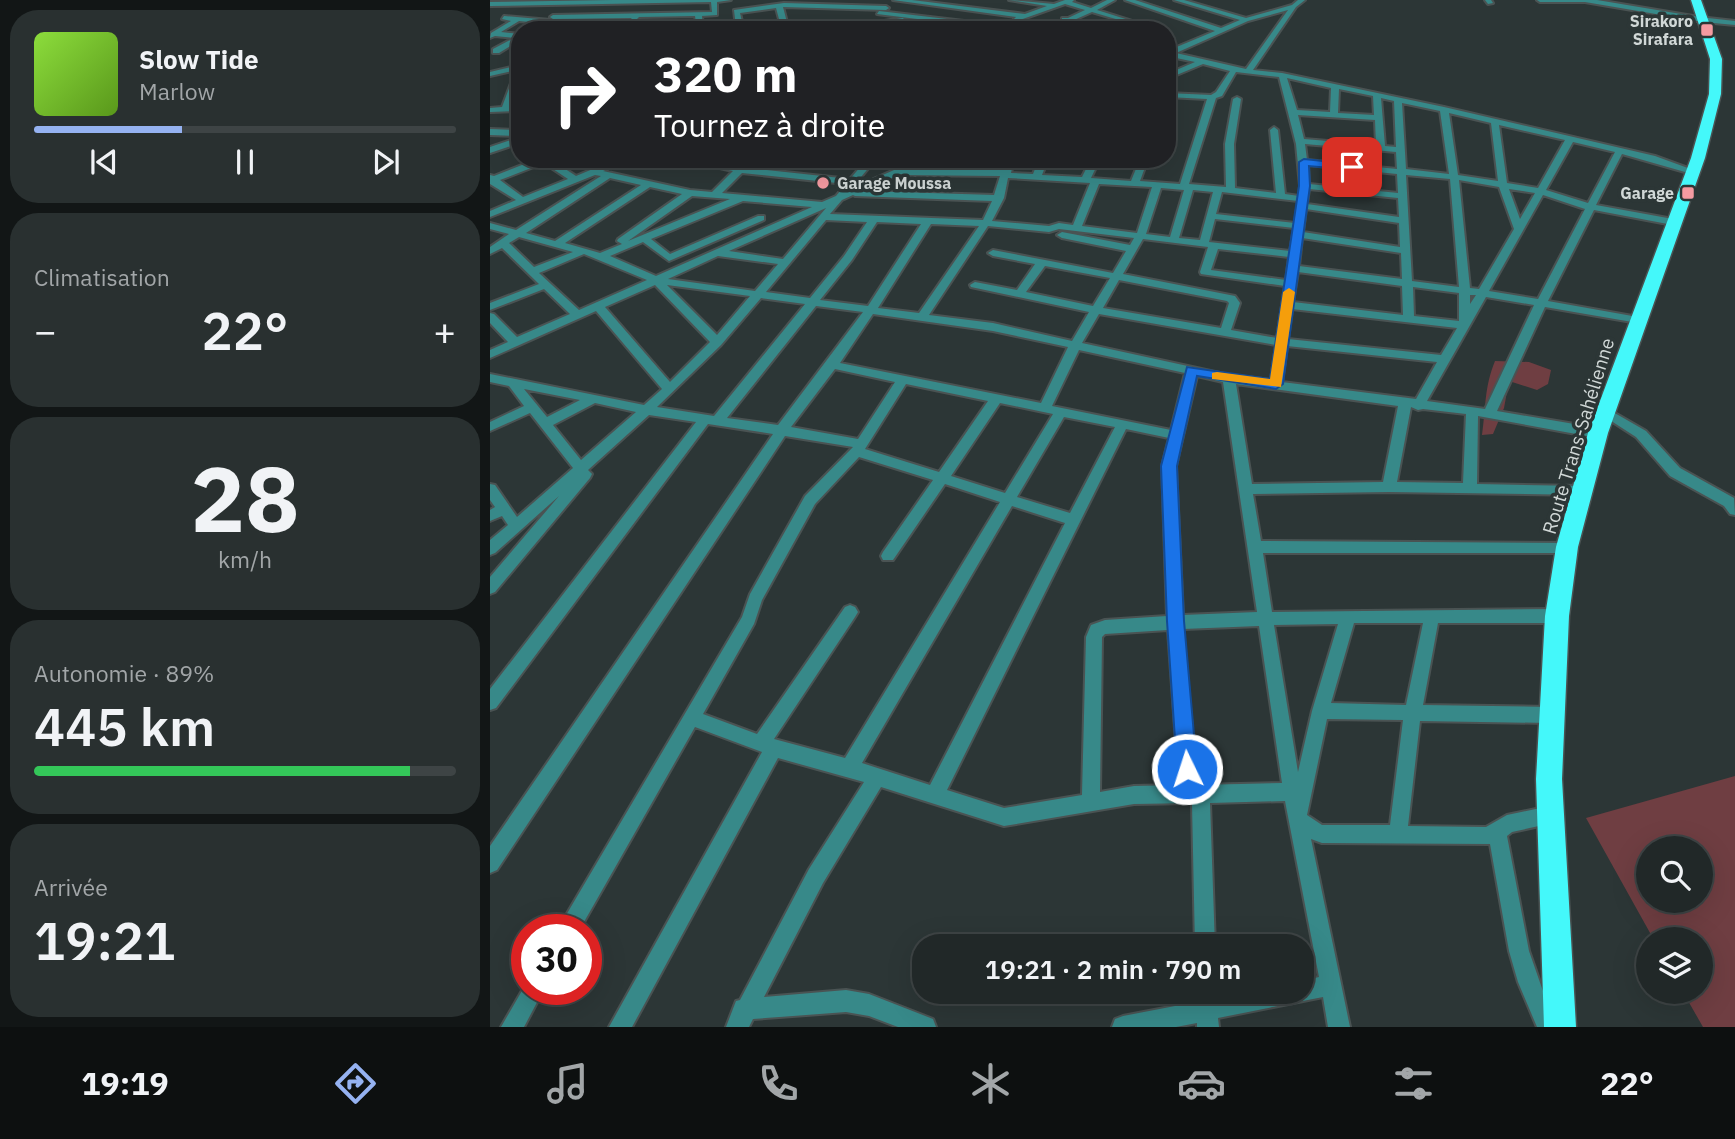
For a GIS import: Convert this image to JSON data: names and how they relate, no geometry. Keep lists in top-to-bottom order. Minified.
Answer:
{"streets":{"highway":["Route Trans-Sahélienne"]},"places":{"transit":["Sirakoro Sirafara","Garage"],"other":["Garage Moussa"]},"page":{"turn":["320 m","Tournez à droite"],"song":["Slow Tide","Marlow"],"tile":["Climatisation",["28","km/h"],["Autonomie · 89%","445 km"],["Arrivée","19:21"]],"heat":["−","22°","+"],"limit":"30","trip":"19:21 · 2 min · 790 m","tabs":["19:19","22°"]}}
